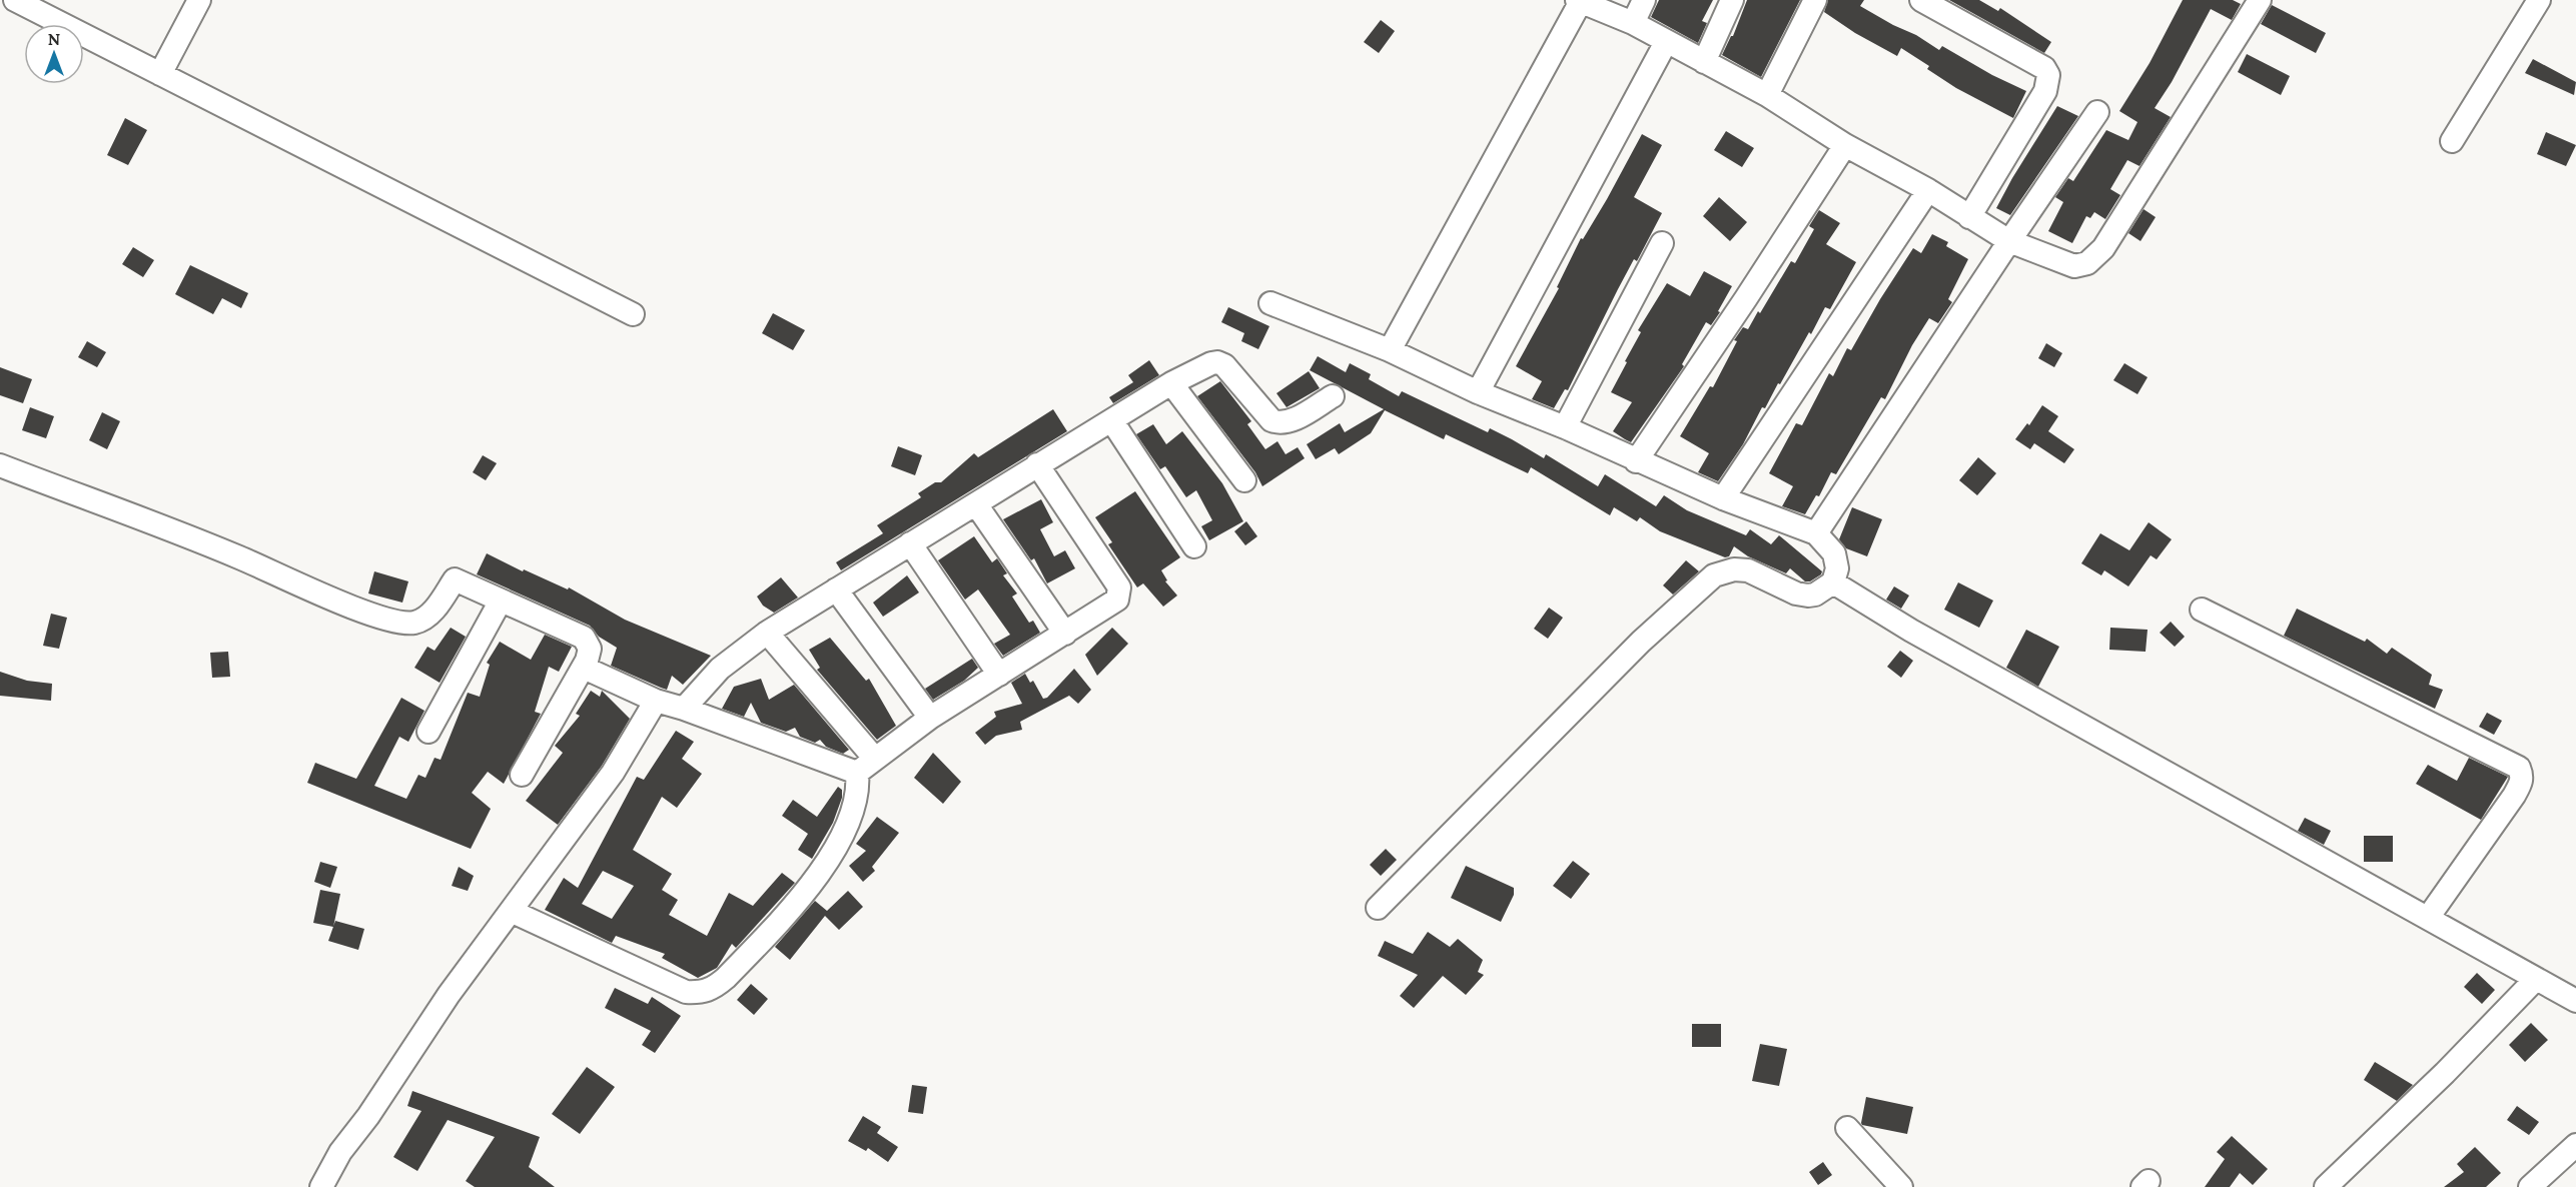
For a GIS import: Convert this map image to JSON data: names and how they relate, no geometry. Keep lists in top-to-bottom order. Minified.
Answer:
{"north":"top"}
